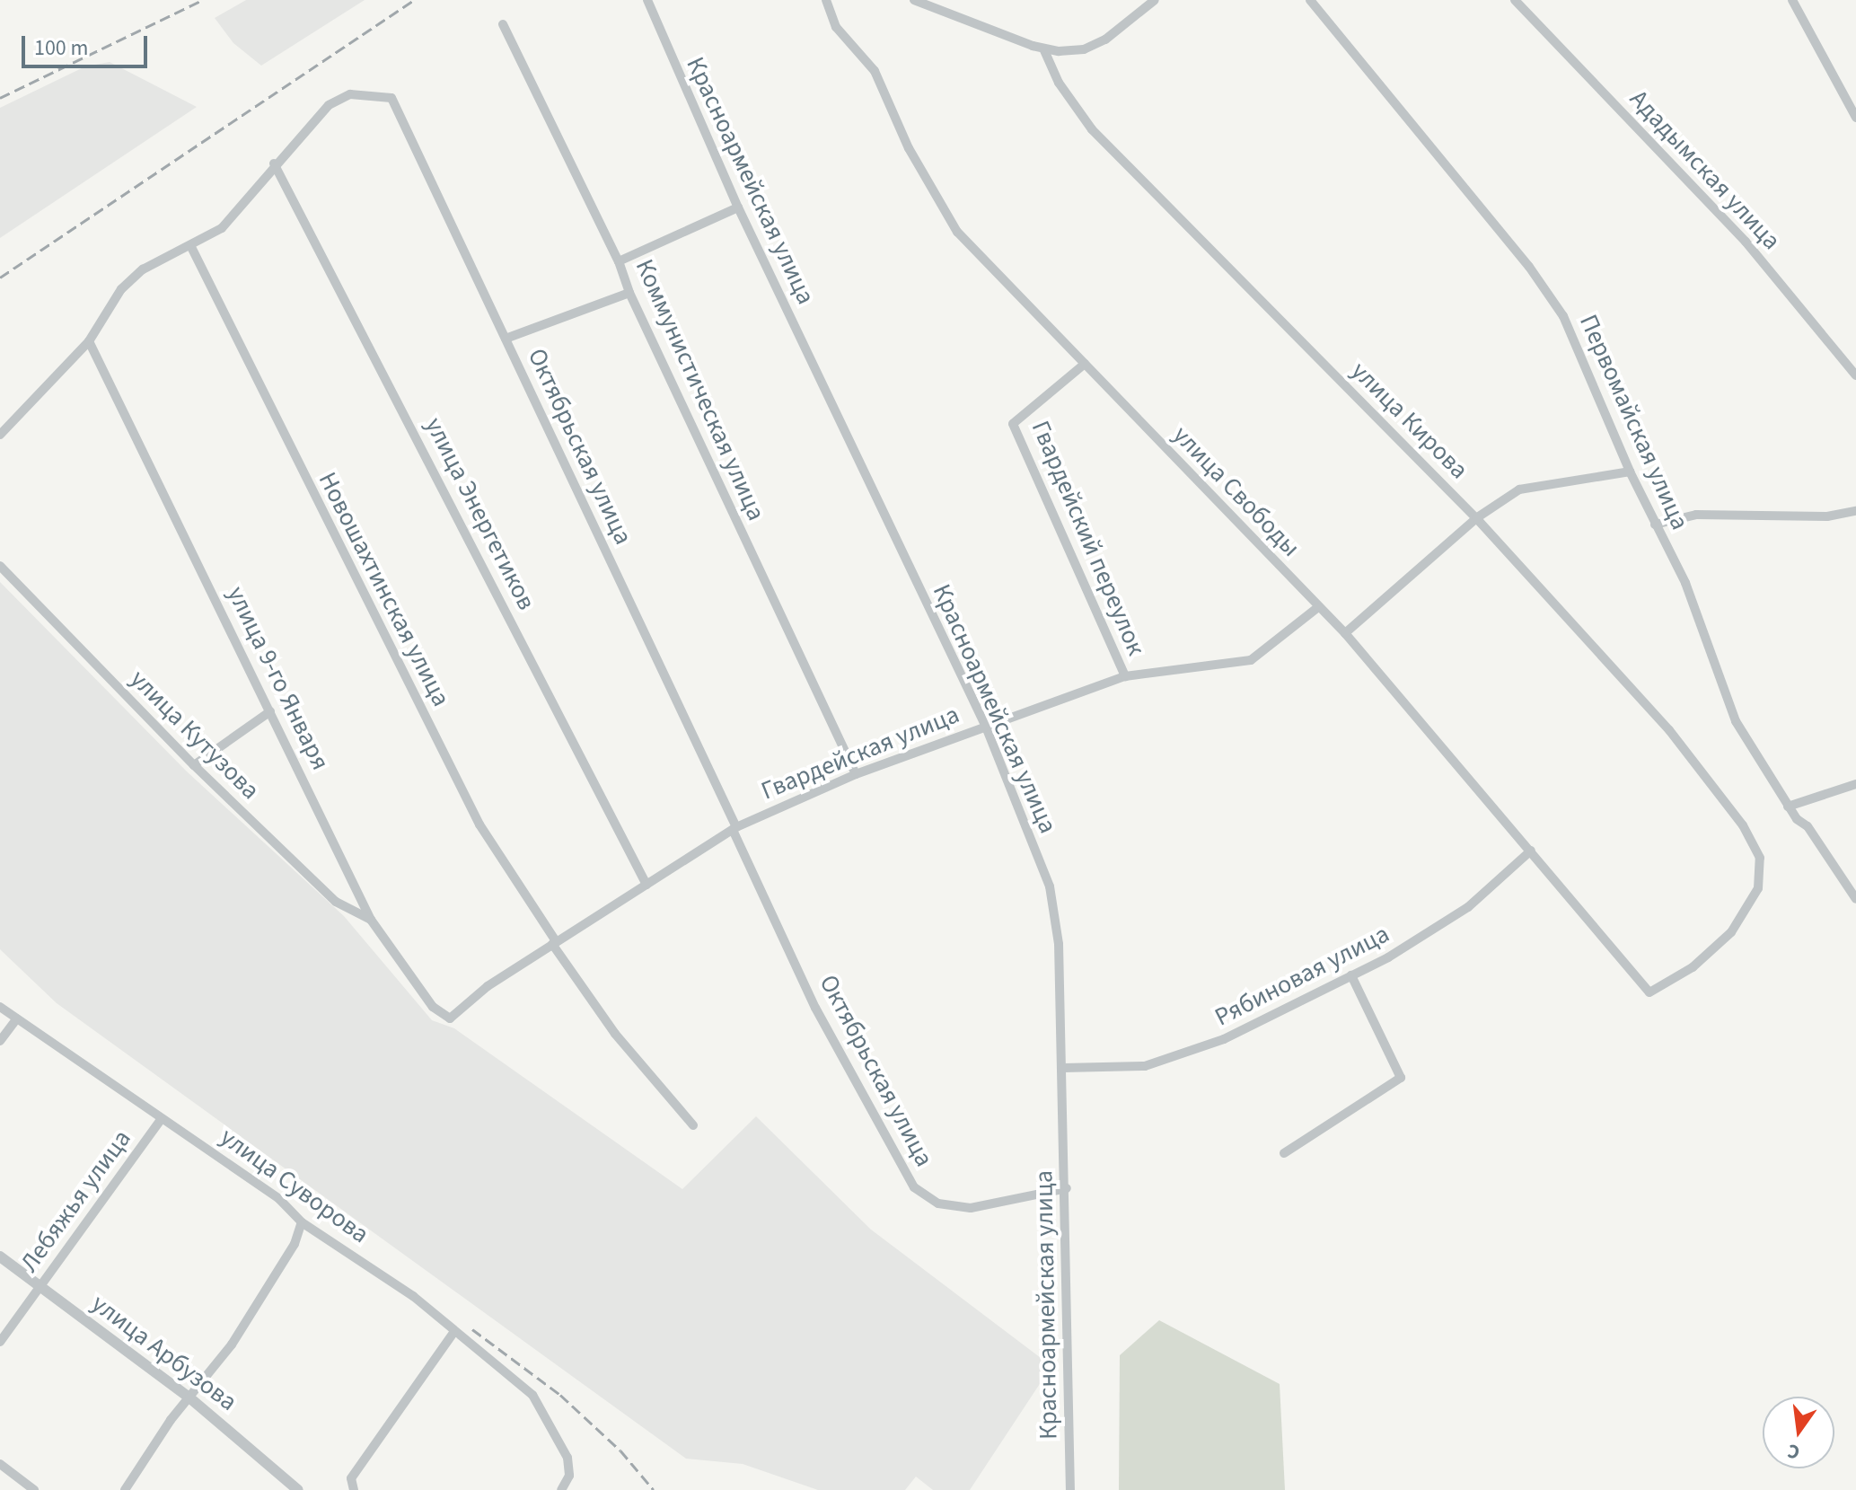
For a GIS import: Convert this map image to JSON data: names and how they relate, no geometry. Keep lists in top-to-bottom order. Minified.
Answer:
{"streets":{"street":["Ададымская улица","Красноармейская улица","Коммунистическая улица","улица Кирова","Первомайская улица","Октябрьская улица","улица Свободы","улица Энергетиков","Гвардейский переулок","Новошахтинская улица","улица 9-го Января","улица Кутузова","Гвардейская улица","Рябиновая улица","улица Суворова","Лебяжья улица","улица Арбузова"]},"crossings":[["Красноармейская улица","Октябрьская улица"],["Красноармейская улица","Гвардейская улица"],["Красноармейская улица","Рябиновая улица"],["Коммунистическая улица","Гвардейская улица"],["улица Кирова","улица Свободы"],["Октябрьская улица","улица Энергетиков"],["Октябрьская улица","Гвардейская улица"],["улица Свободы","Гвардейский переулок"],["улица Свободы","Гвардейская улица"],["улица Свободы","Рябиновая улица"],["улица Энергетиков","Гвардейская улица"],["Гвардейский переулок","Гвардейская улица"],["Новошахтинская улица","Гвардейская улица"],["улица 9-го Января","улица Кутузова"],["улица 9-го Января","Гвардейская улица"],["улица Суворова","Лебяжья улица"],["Лебяжья улица","улица Арбузова"]],"scale_bar":"100 m","north":"bottom"}
